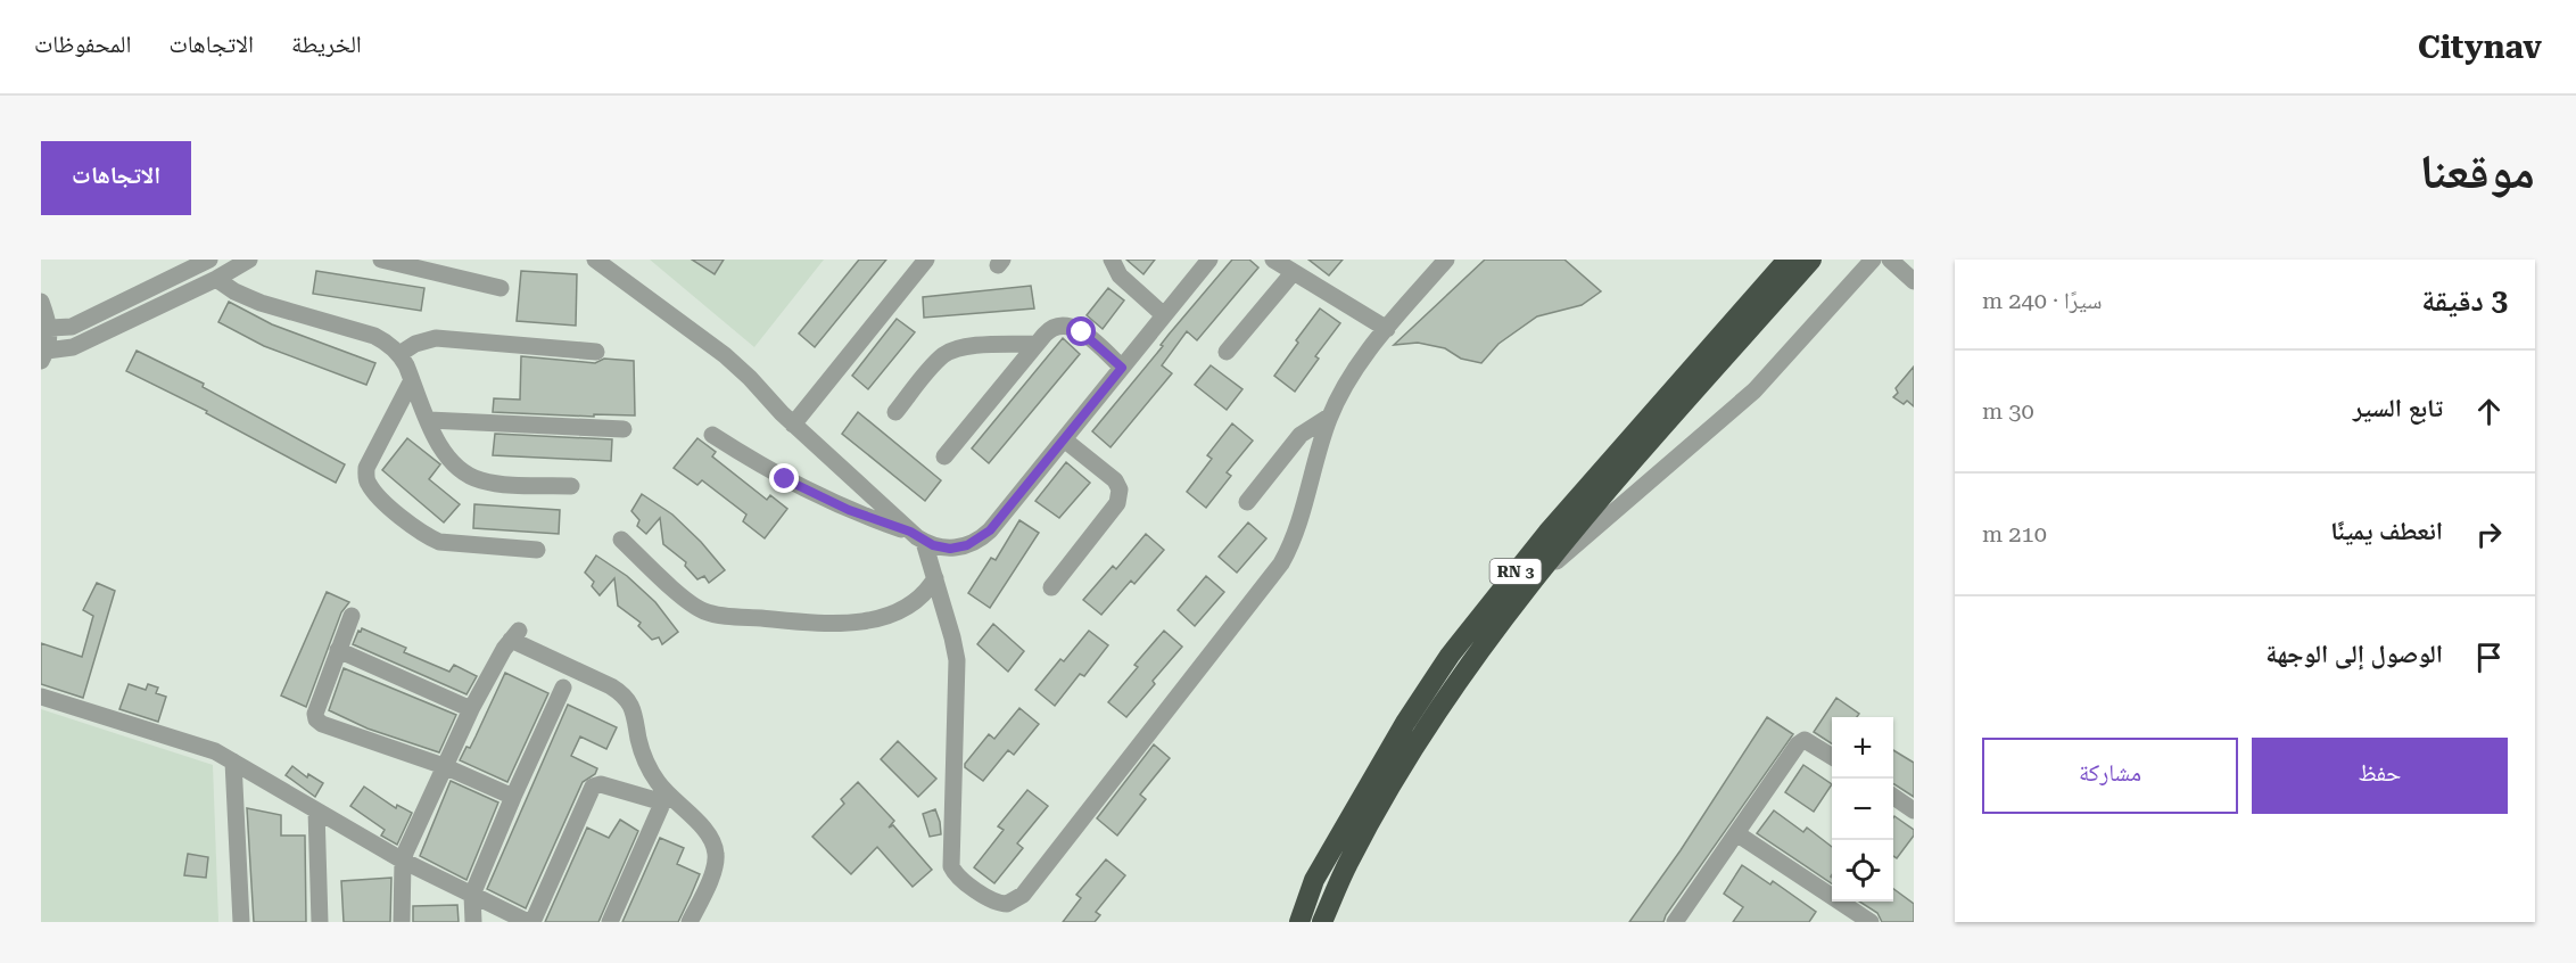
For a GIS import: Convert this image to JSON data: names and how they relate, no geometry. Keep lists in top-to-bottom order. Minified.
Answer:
{"streets":{"highway":["RN 3"]},"page":{"header":"Citynav","nav":["الخريطة","الاتجاهات","المحفوظات"],"title":"موقعنا","buttons":["الاتجاهات",["حفظ","مشاركة"]],"heading":["3 دقيقة","سيرًا · 240 m"],"list":[["تابع السير","30 m"],["انعطف يمينًا","210 m"],"الوصول إلى الوجهة"],"map_buttons":["+","−"]}}
